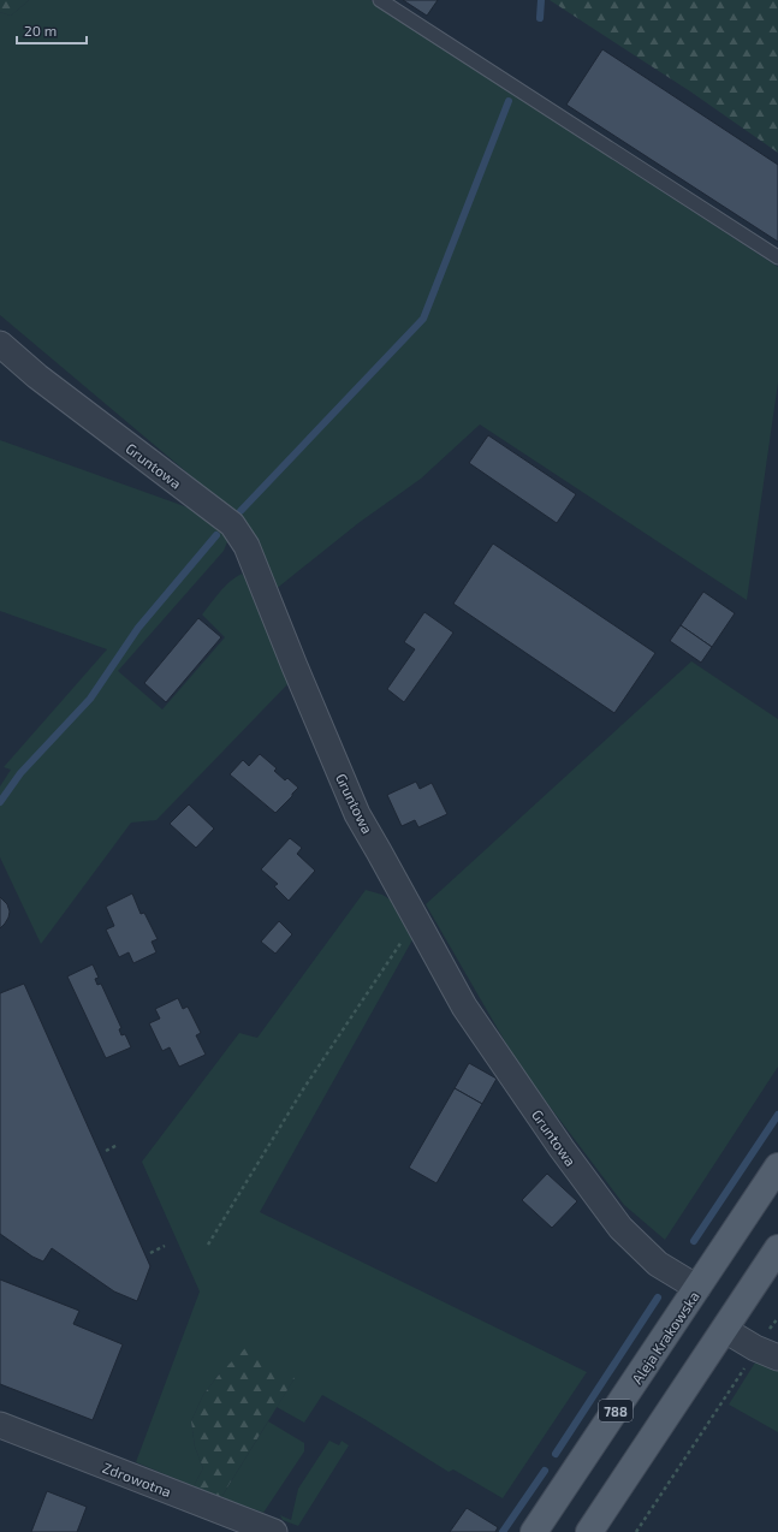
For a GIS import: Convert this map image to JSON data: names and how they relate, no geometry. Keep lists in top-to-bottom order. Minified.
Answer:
{"streets":{"main road":["Aleja Krakowska","788"],"street":["Gruntowa","Zdrowotna"]},"crossings":[["Gruntowa","Aleja Krakowska"]],"scale_bar":"20 m"}
